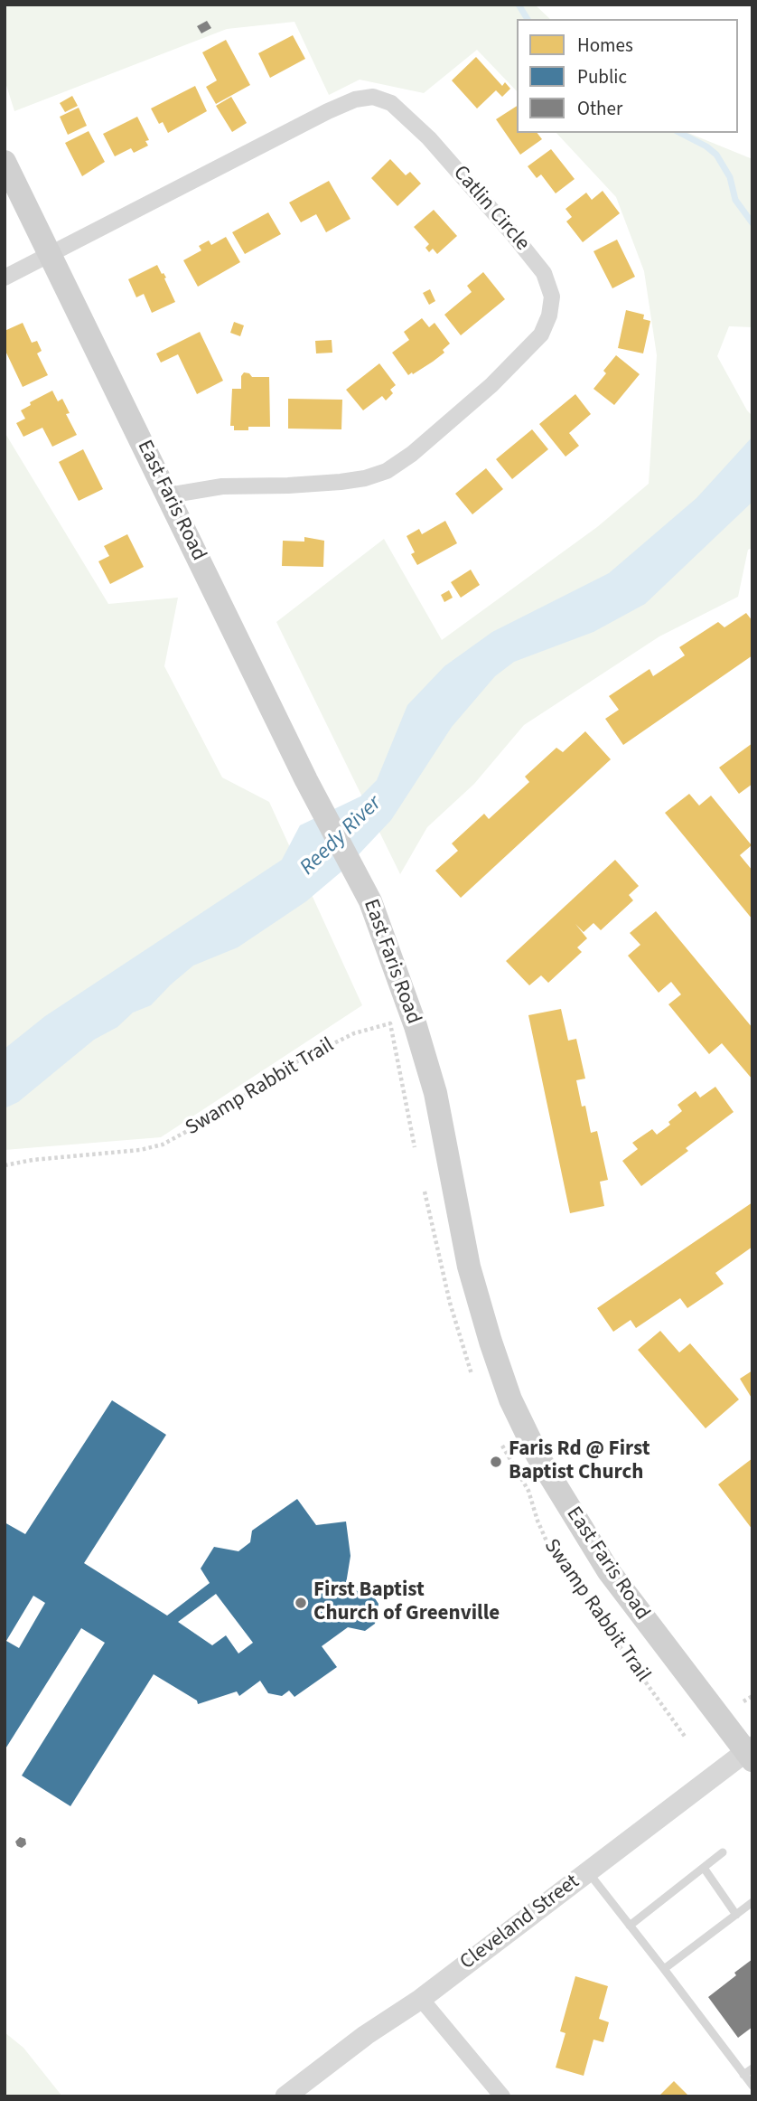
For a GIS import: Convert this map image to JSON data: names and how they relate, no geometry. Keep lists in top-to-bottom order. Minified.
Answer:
{"streets":{"main road":["East Faris Road"],"street":["Catlin Circle","Cleveland Street"],"path":["Swamp Rabbit Trail"]},"crossings":[["Catlin Circle","East Faris Road"],["East Faris Road","Cleveland Street"]],"water":["Reedy River"],"places":["Faris Rd @ First Baptist Church","First Baptist Church of Greenville"],"legend":["Homes","Public","Other"]}
